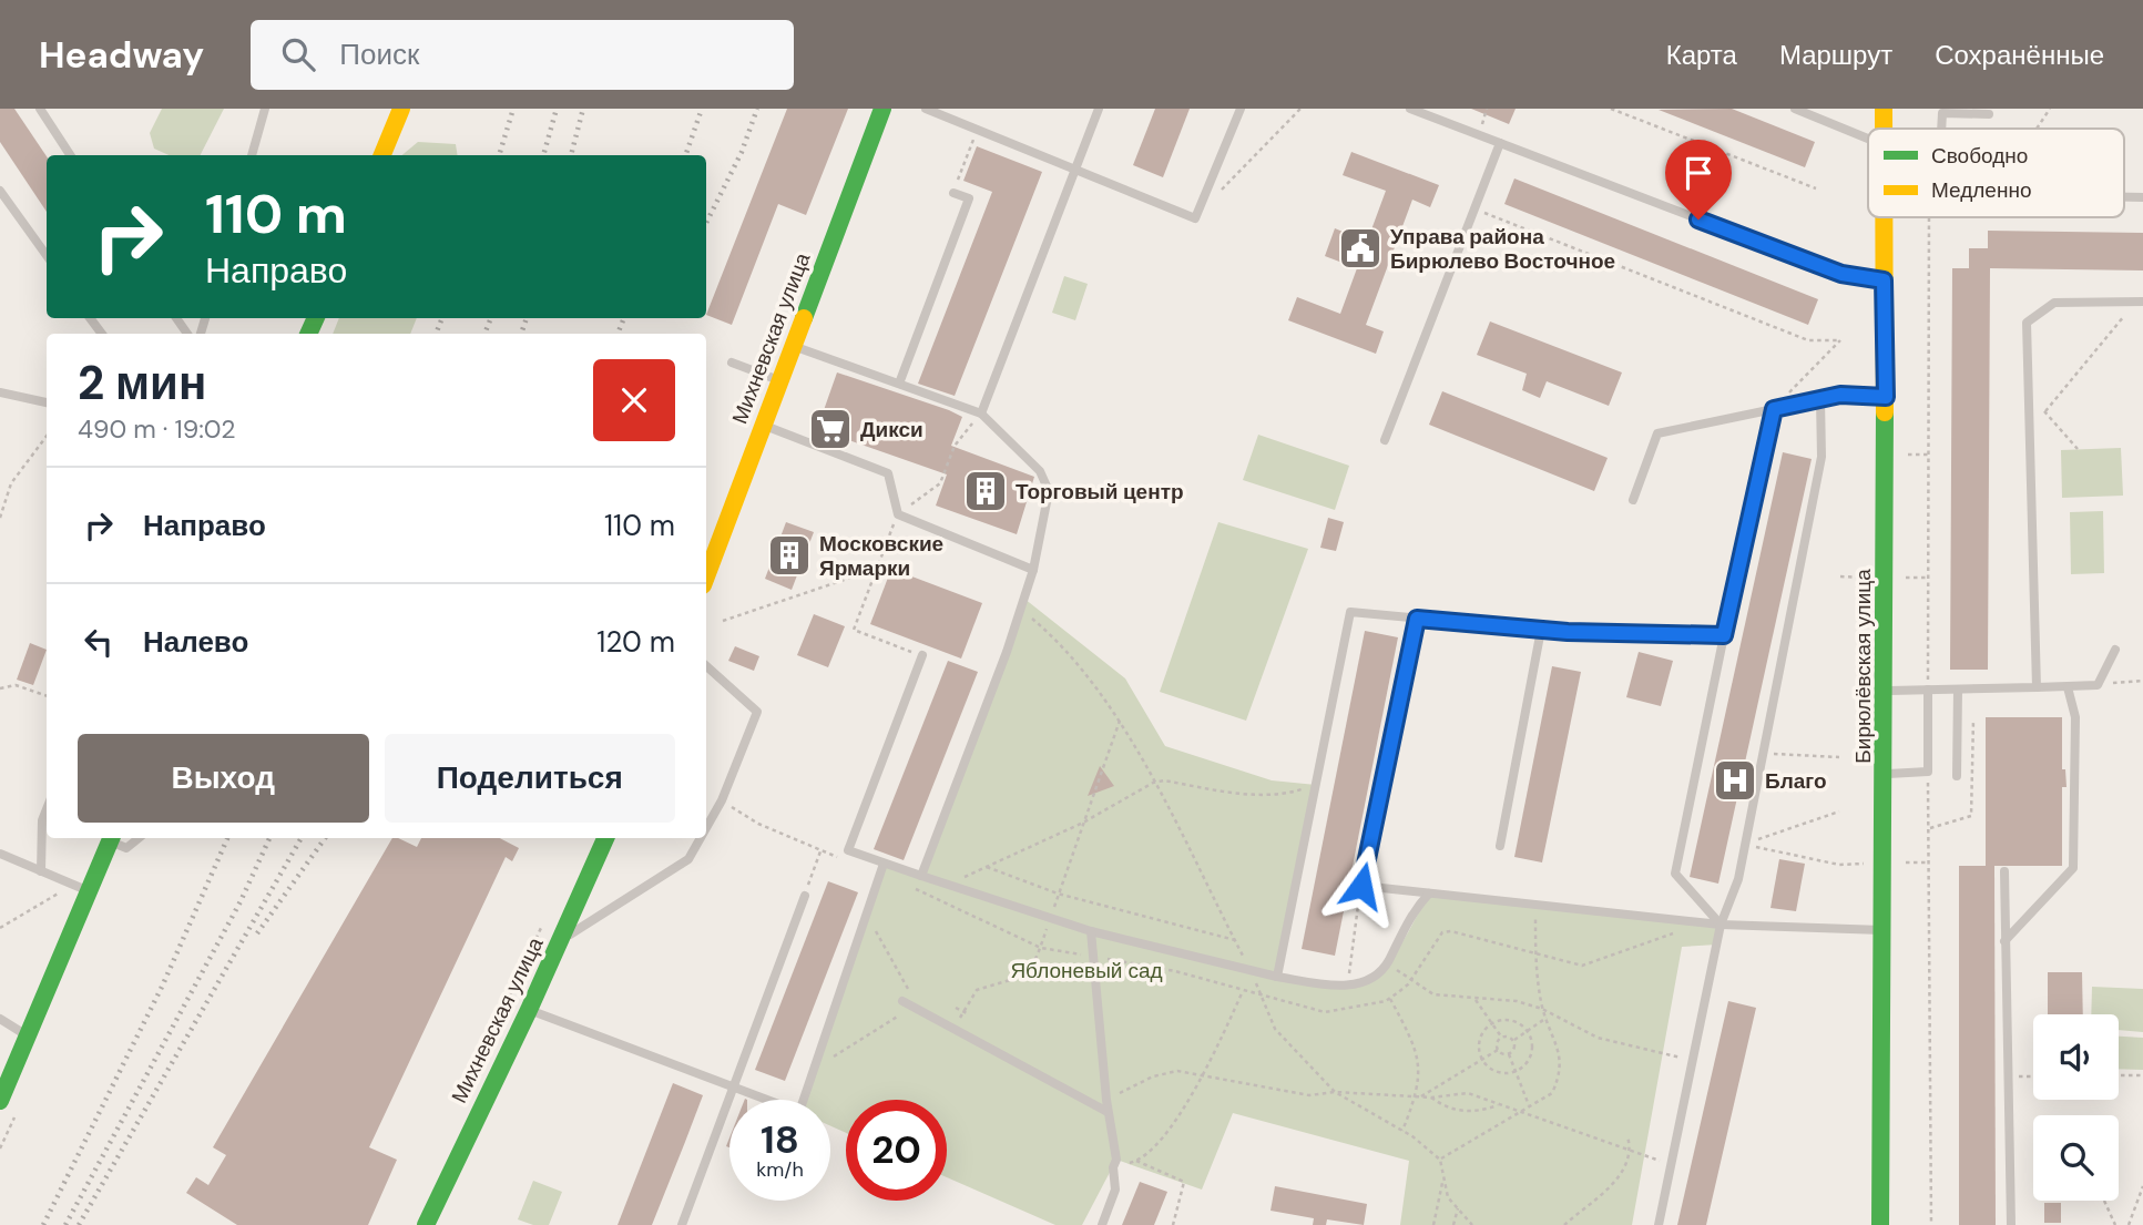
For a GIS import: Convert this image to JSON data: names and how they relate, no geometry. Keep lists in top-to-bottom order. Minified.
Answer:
{"streets":{"street":["Михневская улица","Бирюлёвская улица"]},"parks":["Яблоневый сад"],"places":{"public building":["Управа района Бирюлево Восточное"],"supermarket":["Дикси"],"building":["Торговый центр","Московские Ярмарки"],"hospital":["Благо"]},"legend":["Свободно","Медленно"],"page":{"header":"Headway","search":"Поиск","nav":["Карта","Маршрут","Сохранённые"],"turn":["110 m","Направо"],"heading":["2 мин","490 m · 19:02"],"list":[{"name":"Направо","value":"110 m"},{"name":"Налево","value":"120 m"}],"buttons":["Выход","Поделиться"],"speed":"18 km/h","limit":"20"}}
